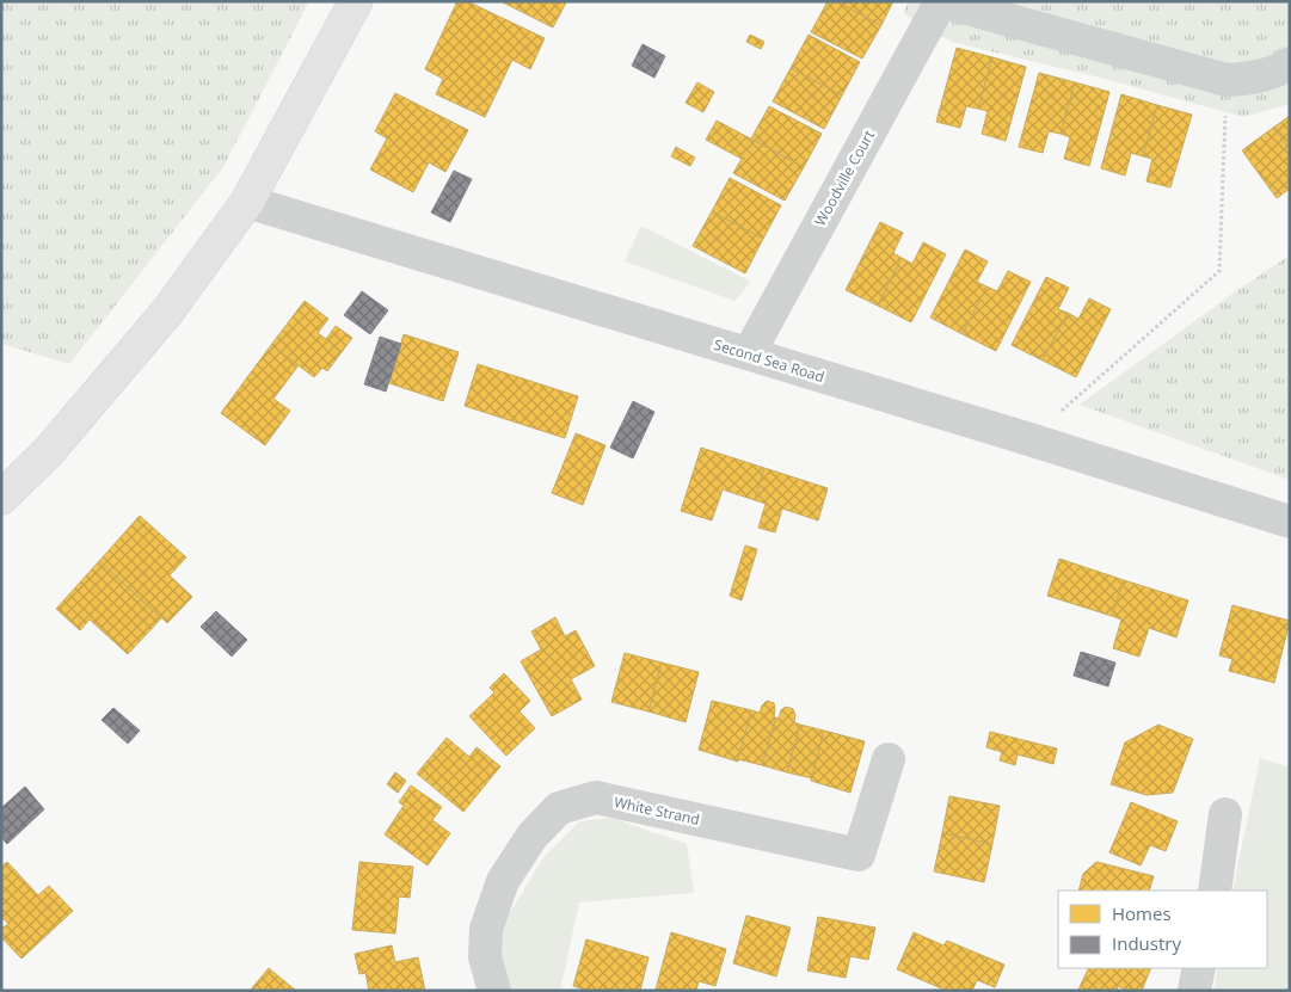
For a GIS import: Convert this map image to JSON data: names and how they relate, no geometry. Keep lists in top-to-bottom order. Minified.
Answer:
{"streets":{"street":["Woodville Court","Second Sea Road","White Strand"]},"crossings":[["Woodville Court","Second Sea Road"]],"legend":["Homes","Industry"]}
